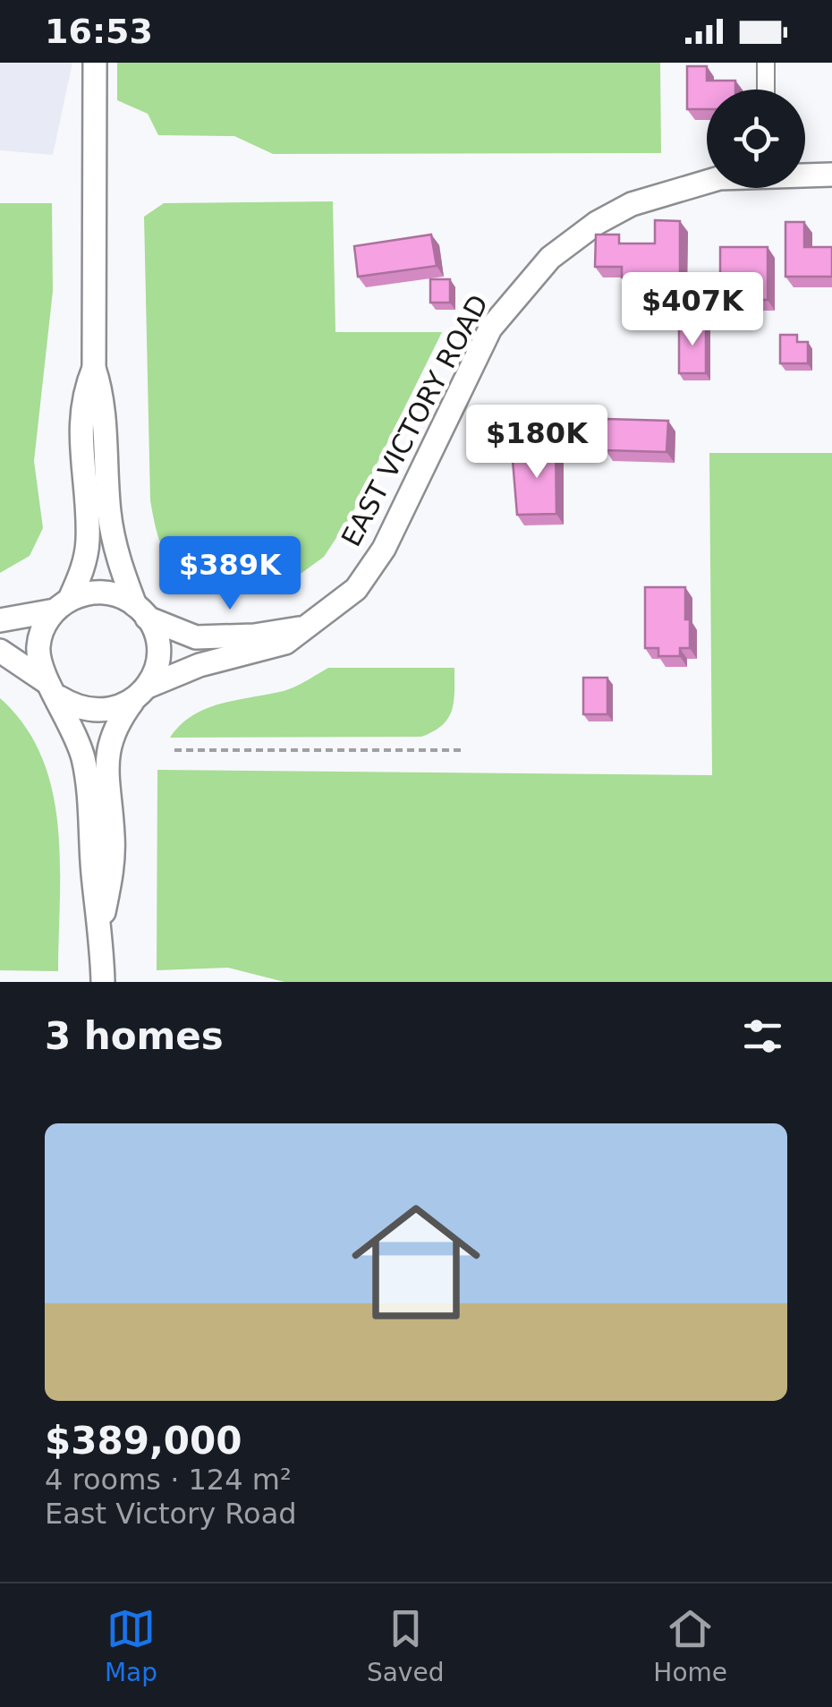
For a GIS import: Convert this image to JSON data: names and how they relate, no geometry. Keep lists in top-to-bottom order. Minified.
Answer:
{"streets":{"main road":["EAST VICTORY ROAD"]},"page":{"status":"16:53","price":["$407K","$180K","$389K"],"heading":"3 homes","list":[{"name":"$389,000","note":"4 rooms · 124 m² · East Victory Road"}],"tabs":["Map","Saved","Home"]}}
